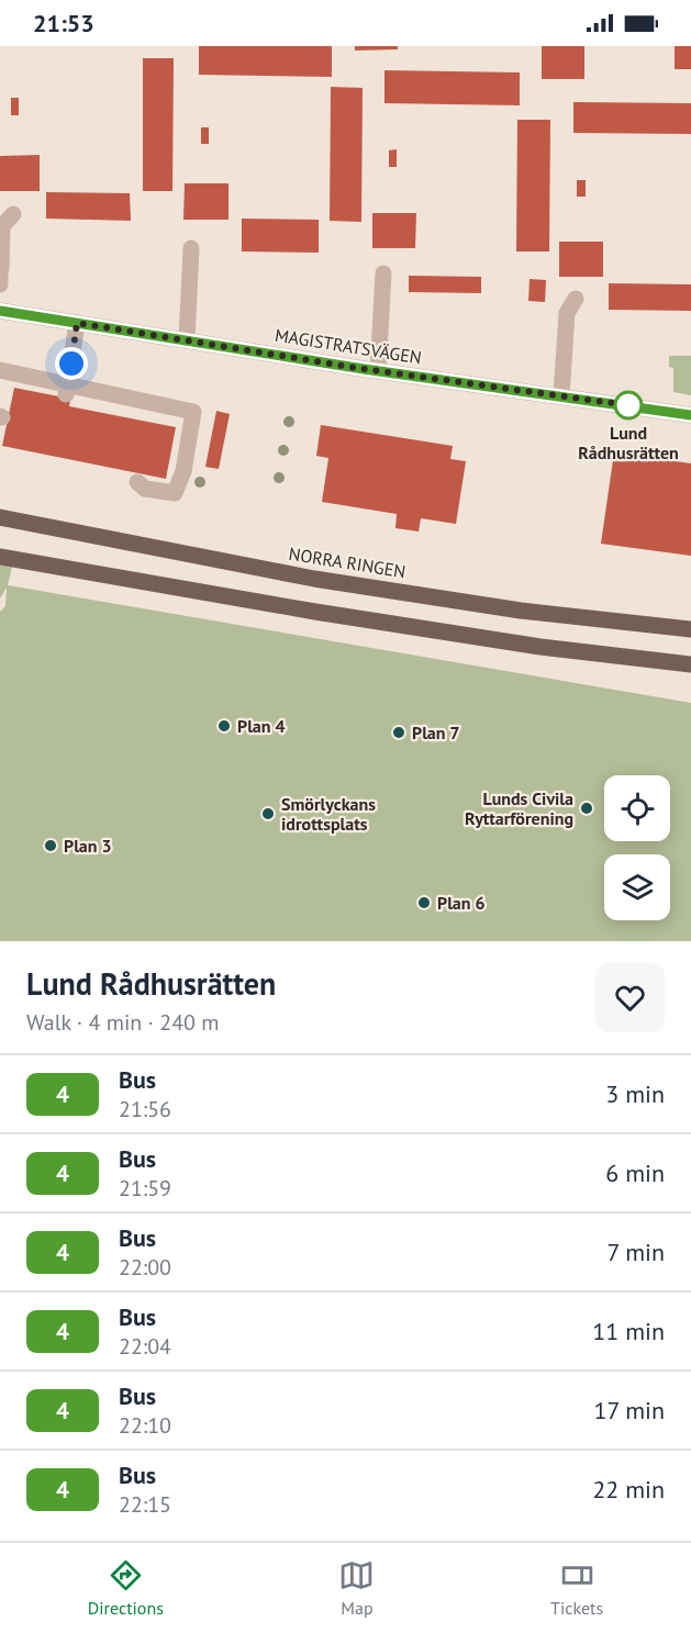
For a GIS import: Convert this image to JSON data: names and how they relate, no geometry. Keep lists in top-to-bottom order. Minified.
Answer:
{"streets":{"main road":["NORRA RINGEN"],"street":["MAGISTRATSVÄGEN"]},"places":["Lund Rådhusrätten","Plan 4","Plan 7","Lunds Civila Ryttarförening","Smörlyckans idrottsplats","Plan 3","Plan 6"],"lines":["bus line 4"],"page":{"status":"21:53","heading":["Lund Rådhusrätten","Walk · 4 min · 240 m"],"list":[{"mark":"4","name":"Bus","note":"21:56","value":"3 min"},{"mark":"4","name":"Bus","note":"21:59","value":"6 min"},{"mark":"4","name":"Bus","note":"22:00","value":"7 min"},{"mark":"4","name":"Bus","note":"22:04","value":"11 min"},{"mark":"4","name":"Bus","note":"22:10","value":"17 min"},{"mark":"4","name":"Bus","note":"22:15","value":"22 min"}],"tabs":["Directions","Map","Tickets"]}}
